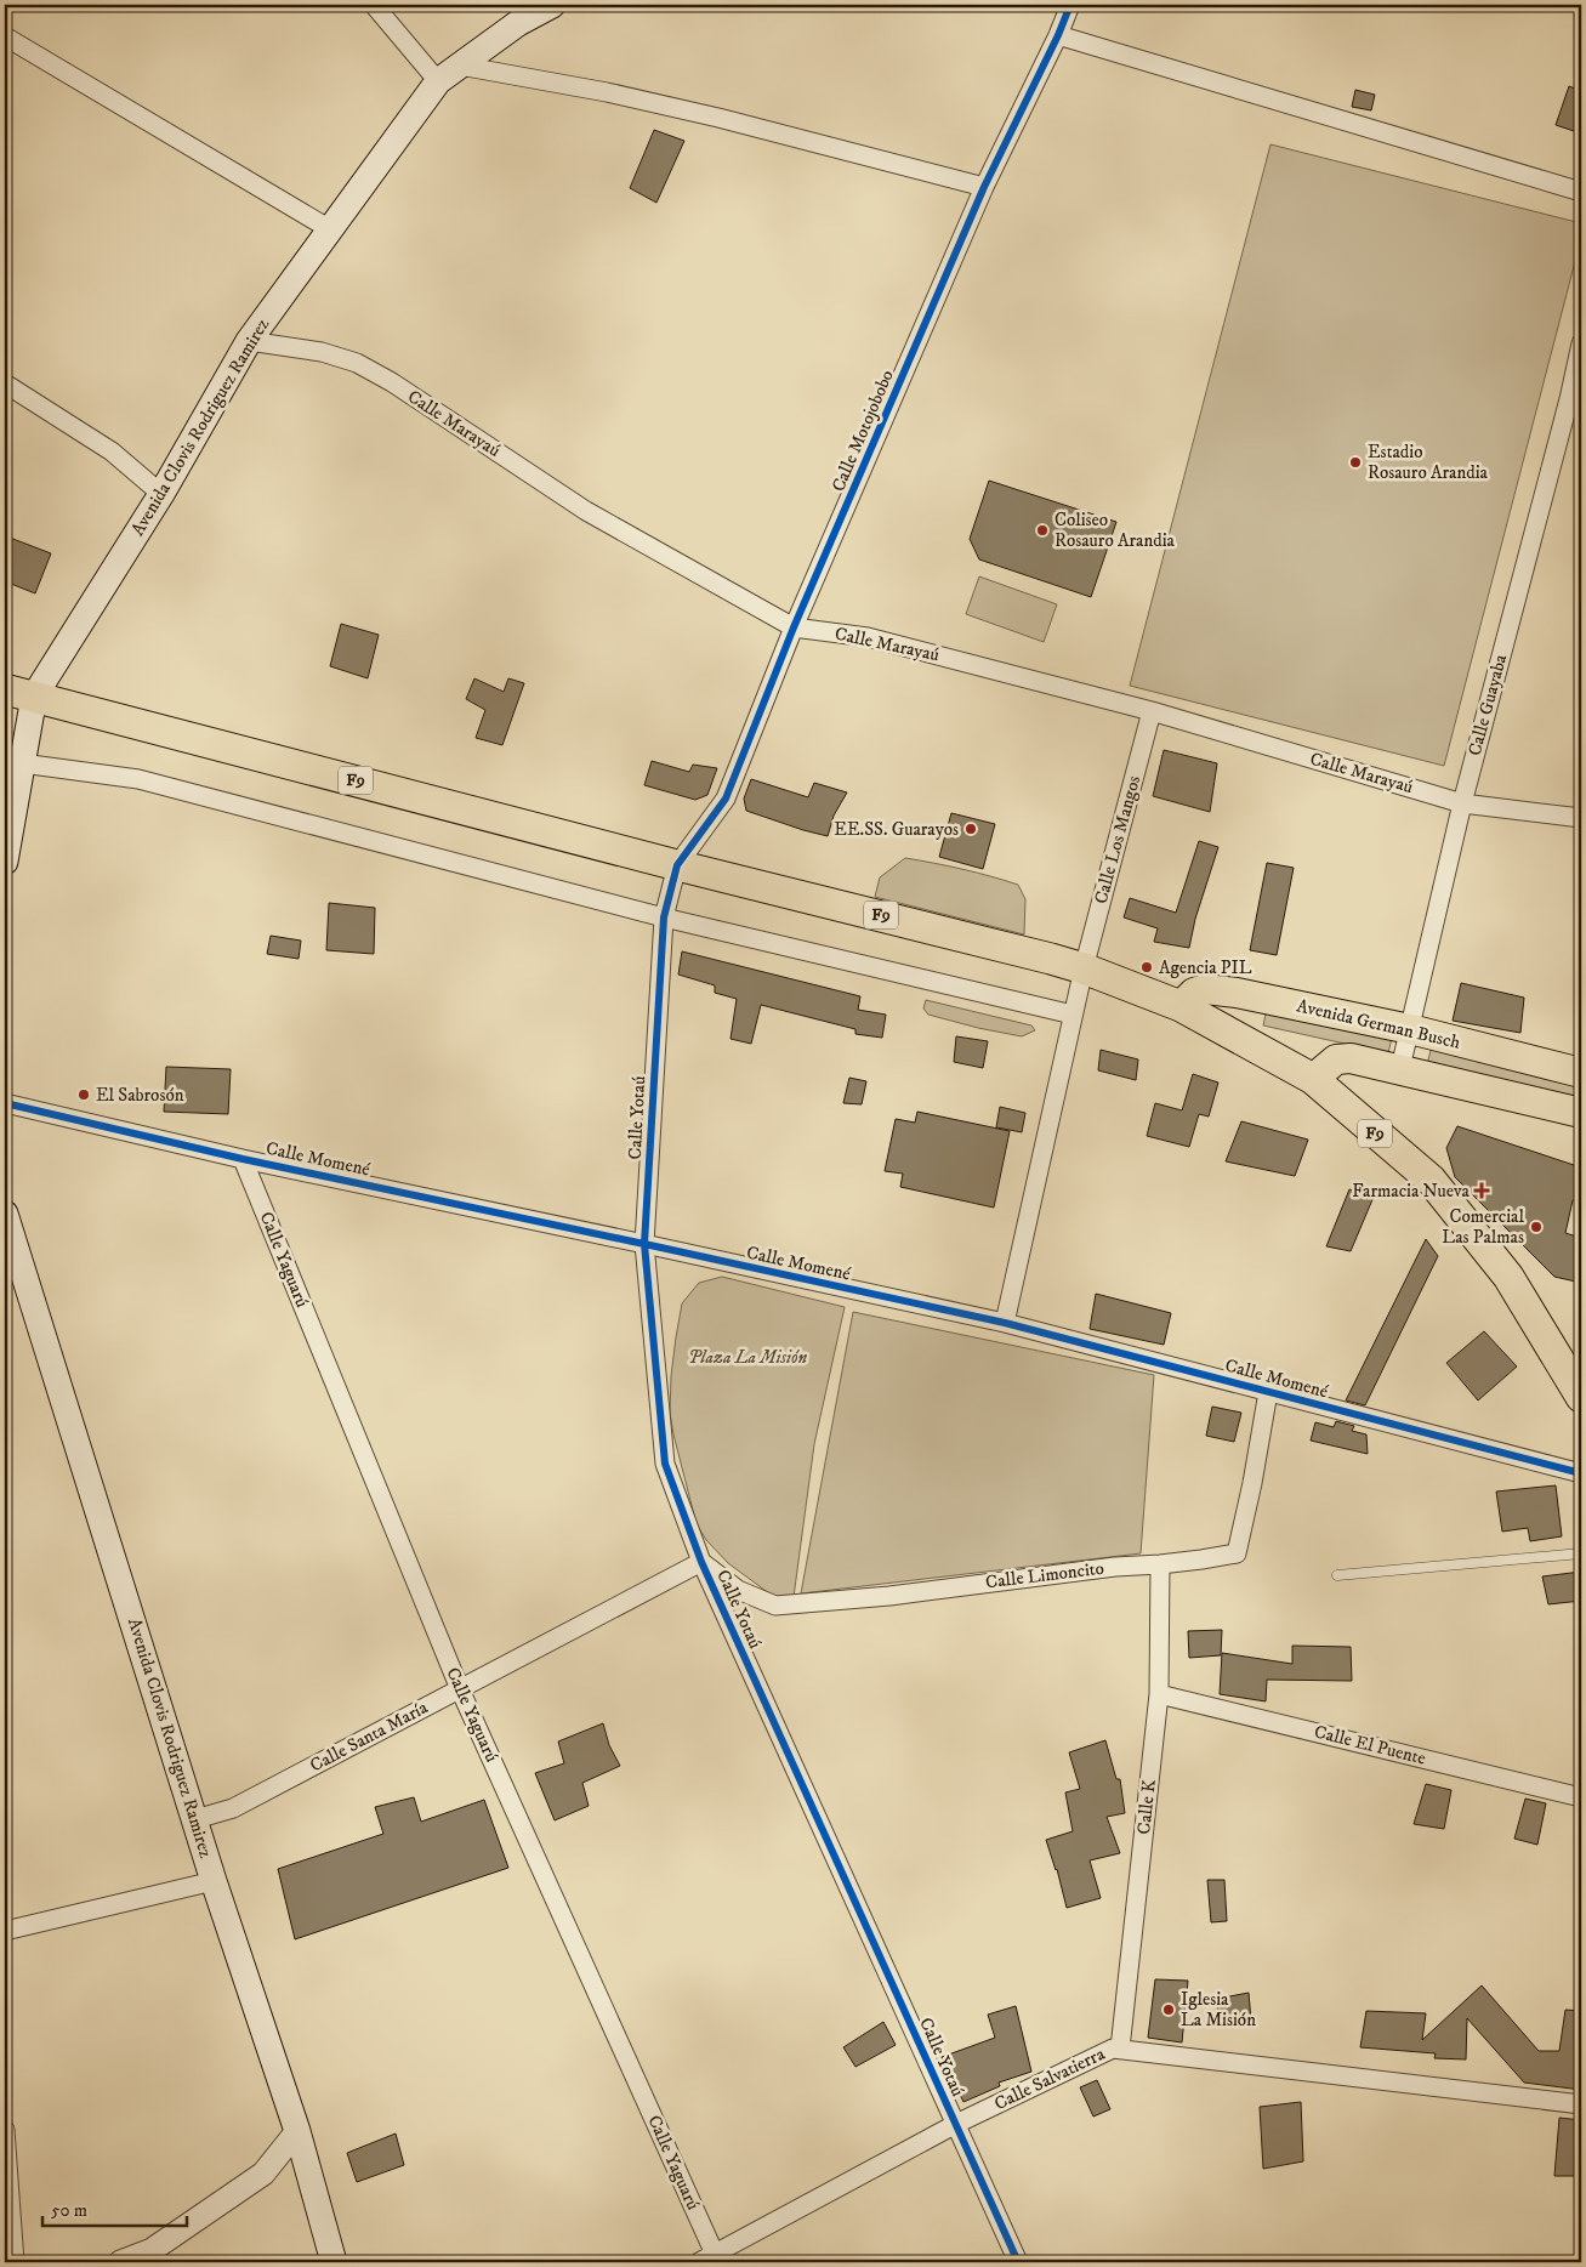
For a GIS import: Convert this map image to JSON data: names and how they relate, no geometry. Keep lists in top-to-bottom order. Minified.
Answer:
{"streets":{"highway":["F9"],"main road":["Avenida Clovis Rodriguez Ramirez","Avenida German Busch"],"street":["Calle Marayaú","Calle Motojobobo","Calle Guayaba","Calle Los Mangos","Calle Yotaú","Calle Momené","Calle Yaguarú","Calle Limoncito","Calle Santa María","Calle El Puente","Calle K","Calle Salvatierra"]},"crossings":[["Calle Marayaú","Avenida Clovis Rodriguez Ramirez"],["Calle Marayaú","Calle Motojobobo"],["Calle Marayaú","Calle Guayaba"],["Calle Marayaú","Calle Los Mangos"],["Avenida Clovis Rodriguez Ramirez","F9"],["Avenida Clovis Rodriguez Ramirez","Calle Santa María"],["Calle Motojobobo","F9"],["Calle Motojobobo","Calle Yotaú"],["Calle Guayaba","Avenida German Busch"],["F9","Calle Los Mangos"],["F9","Avenida German Busch"],["F9","Calle Yotaú"],["Calle Los Mangos","Calle Momené"],["Calle Yotaú","Calle Momené"],["Calle Yotaú","Calle Limoncito"],["Calle Yotaú","Calle Santa María"],["Calle Yotaú","Calle Salvatierra"],["Calle Momené","Calle Yaguarú"],["Calle Momené","Calle Limoncito"],["Calle Yaguarú","Calle Santa María"],["Calle Yaguarú","Calle Salvatierra"],["Calle Limoncito","Calle Santa María"],["Calle Limoncito","Calle K"],["Calle El Puente","Calle K"],["Calle K","Calle Salvatierra"]],"parks":["Plaza La Misión"],"places":{"other":["Estadio Rosauro Arandia","Coliseo Rosauro Arandia","EE.SS. Guarayos","Agencia PIL","El Sabrosón","Comercial Las Palmas","Iglesia La Misión"],"health":["Farmacia Nueva"]},"scale_bar":"50 m"}
